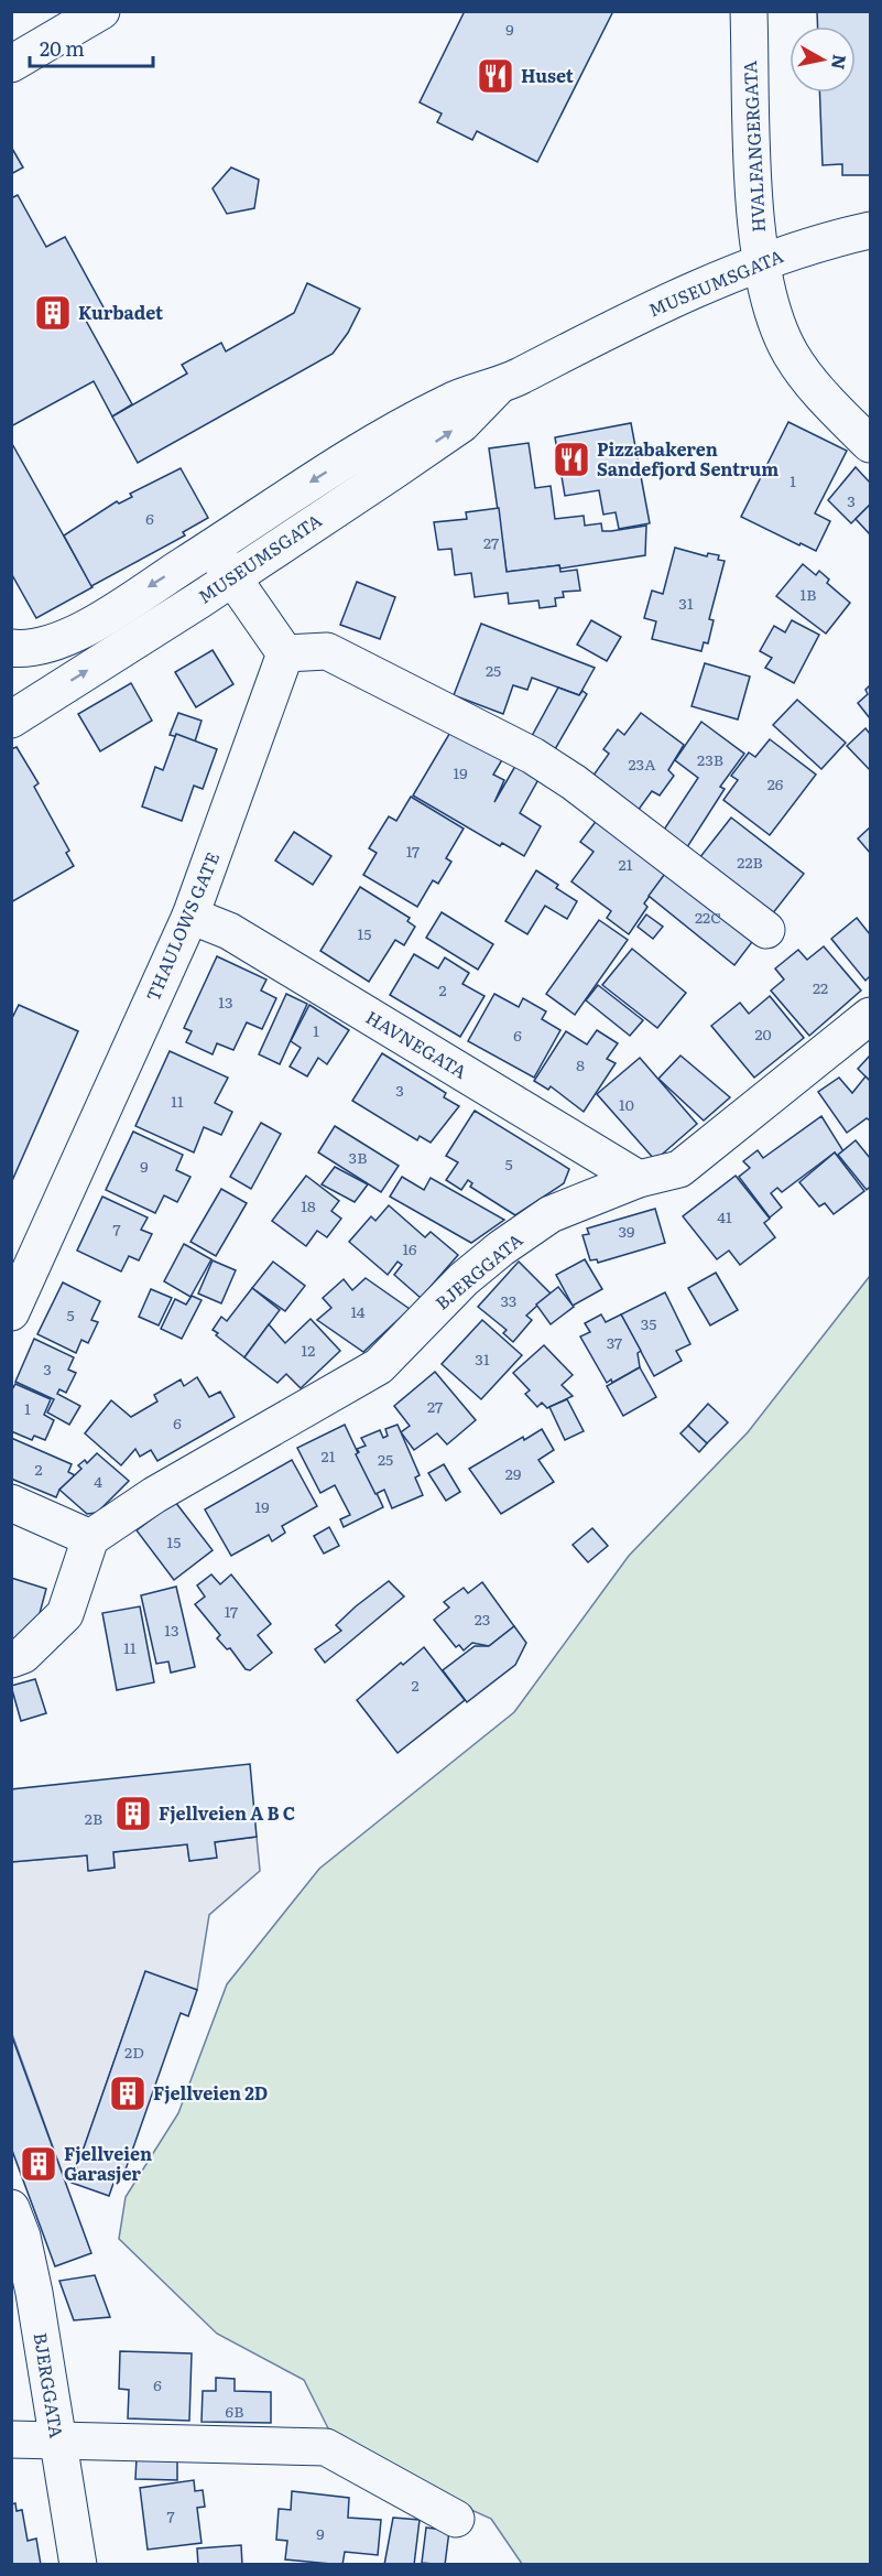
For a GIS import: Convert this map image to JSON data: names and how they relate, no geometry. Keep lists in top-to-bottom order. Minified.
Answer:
{"streets":{"street":["HVALFANGERGATA","MUSEUMSGATA","THAULOWS GATE","HAVNEGATA","BJERGGATA"]},"crossings":[["HVALFANGERGATA","MUSEUMSGATA"],["THAULOWS GATE","HAVNEGATA"],["HAVNEGATA","BJERGGATA"]],"places":{"restaurant":["Huset","Pizzabakeren Sandefjord Sentrum"],"building":["Kurbadet","Fjellveien A B C","Fjellveien 2D","Fjellveien Garasjer"]},"house_numbers":["9","1","3","6","27","1B","31","25","23B","23A","19","26","17","22B","21","22C","15","22","2","13","1","20","6","8","3","11","10","3B","5","9","18","41","7","39","16","33","14","5","35","37","12","31","3","27","1","6","21","25","2","29","4","19","15","17","23","13","11","2","2B","2D","6","6B","7","9"],"scale_bar":"20 m","north":"right"}
